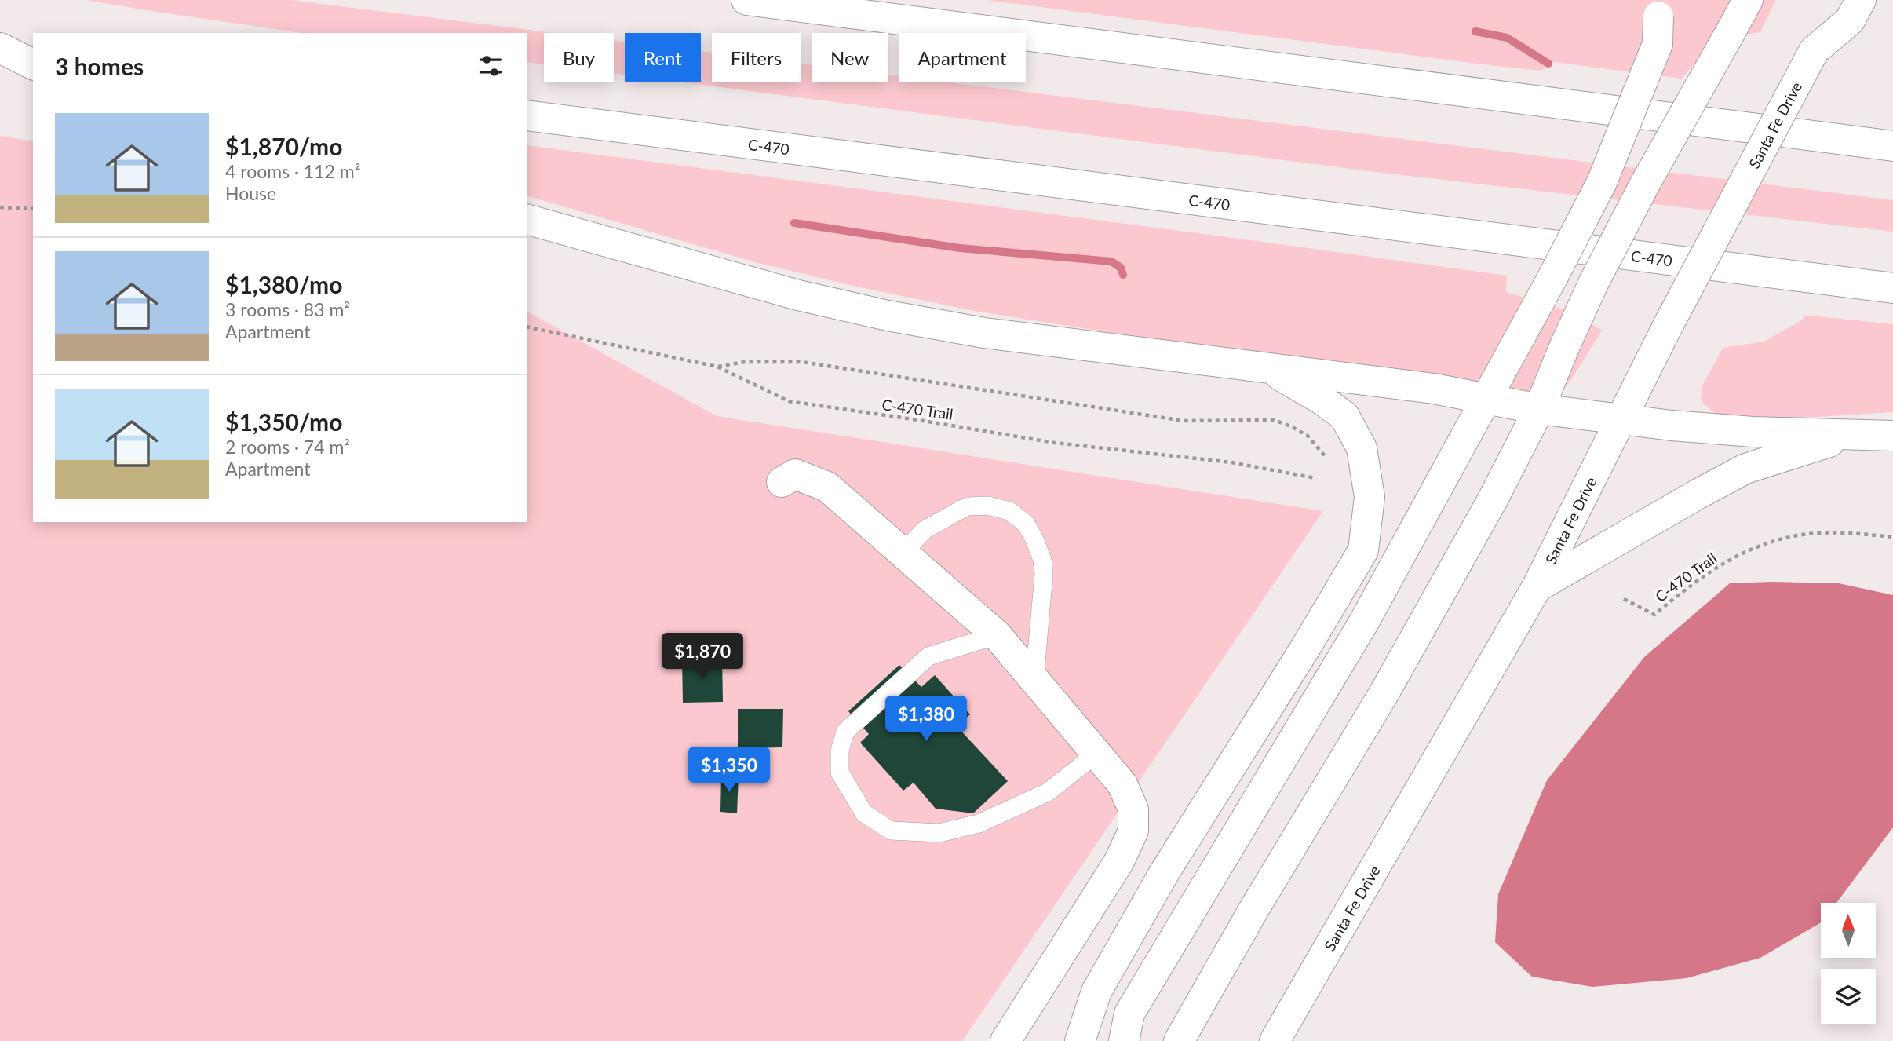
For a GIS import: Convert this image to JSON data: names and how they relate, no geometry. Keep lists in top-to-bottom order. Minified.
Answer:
{"streets":{"main road":["Santa Fe Drive","C-470"],"path":["C-470 Trail"]},"north":"top","page":{"chip":["Buy","Rent","Filters","New","Apartment"],"heading":"3 homes","list":[{"name":"$1,870/mo","note":"4 rooms · 112 m² · House"},{"name":"$1,380/mo","note":"3 rooms · 83 m² · Apartment"},{"name":"$1,350/mo","note":"2 rooms · 74 m² · Apartment"}],"price":["$1,870","$1,380","$1,350"]}}
